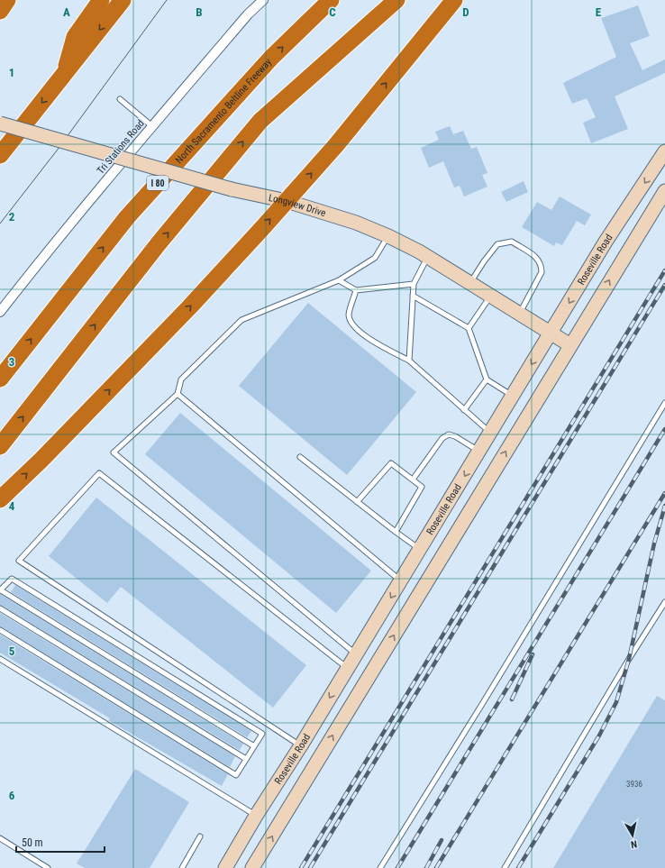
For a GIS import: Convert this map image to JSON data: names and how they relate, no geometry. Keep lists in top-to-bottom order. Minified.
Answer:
{"streets":{"highway":["North Sacramento Beltline Freeway","I 80"],"main road":["Longview Drive","Roseville Road"],"street":["Tri Stations Road"]},"crossings":[["Longview Drive","Roseville Road"]],"house_numbers":["3936"],"scale_bar":"50 m","north":"bottom","grid":{"columns":["A","B","C","D","E"],"rows":["1","2","3","4","5","6"]}}
